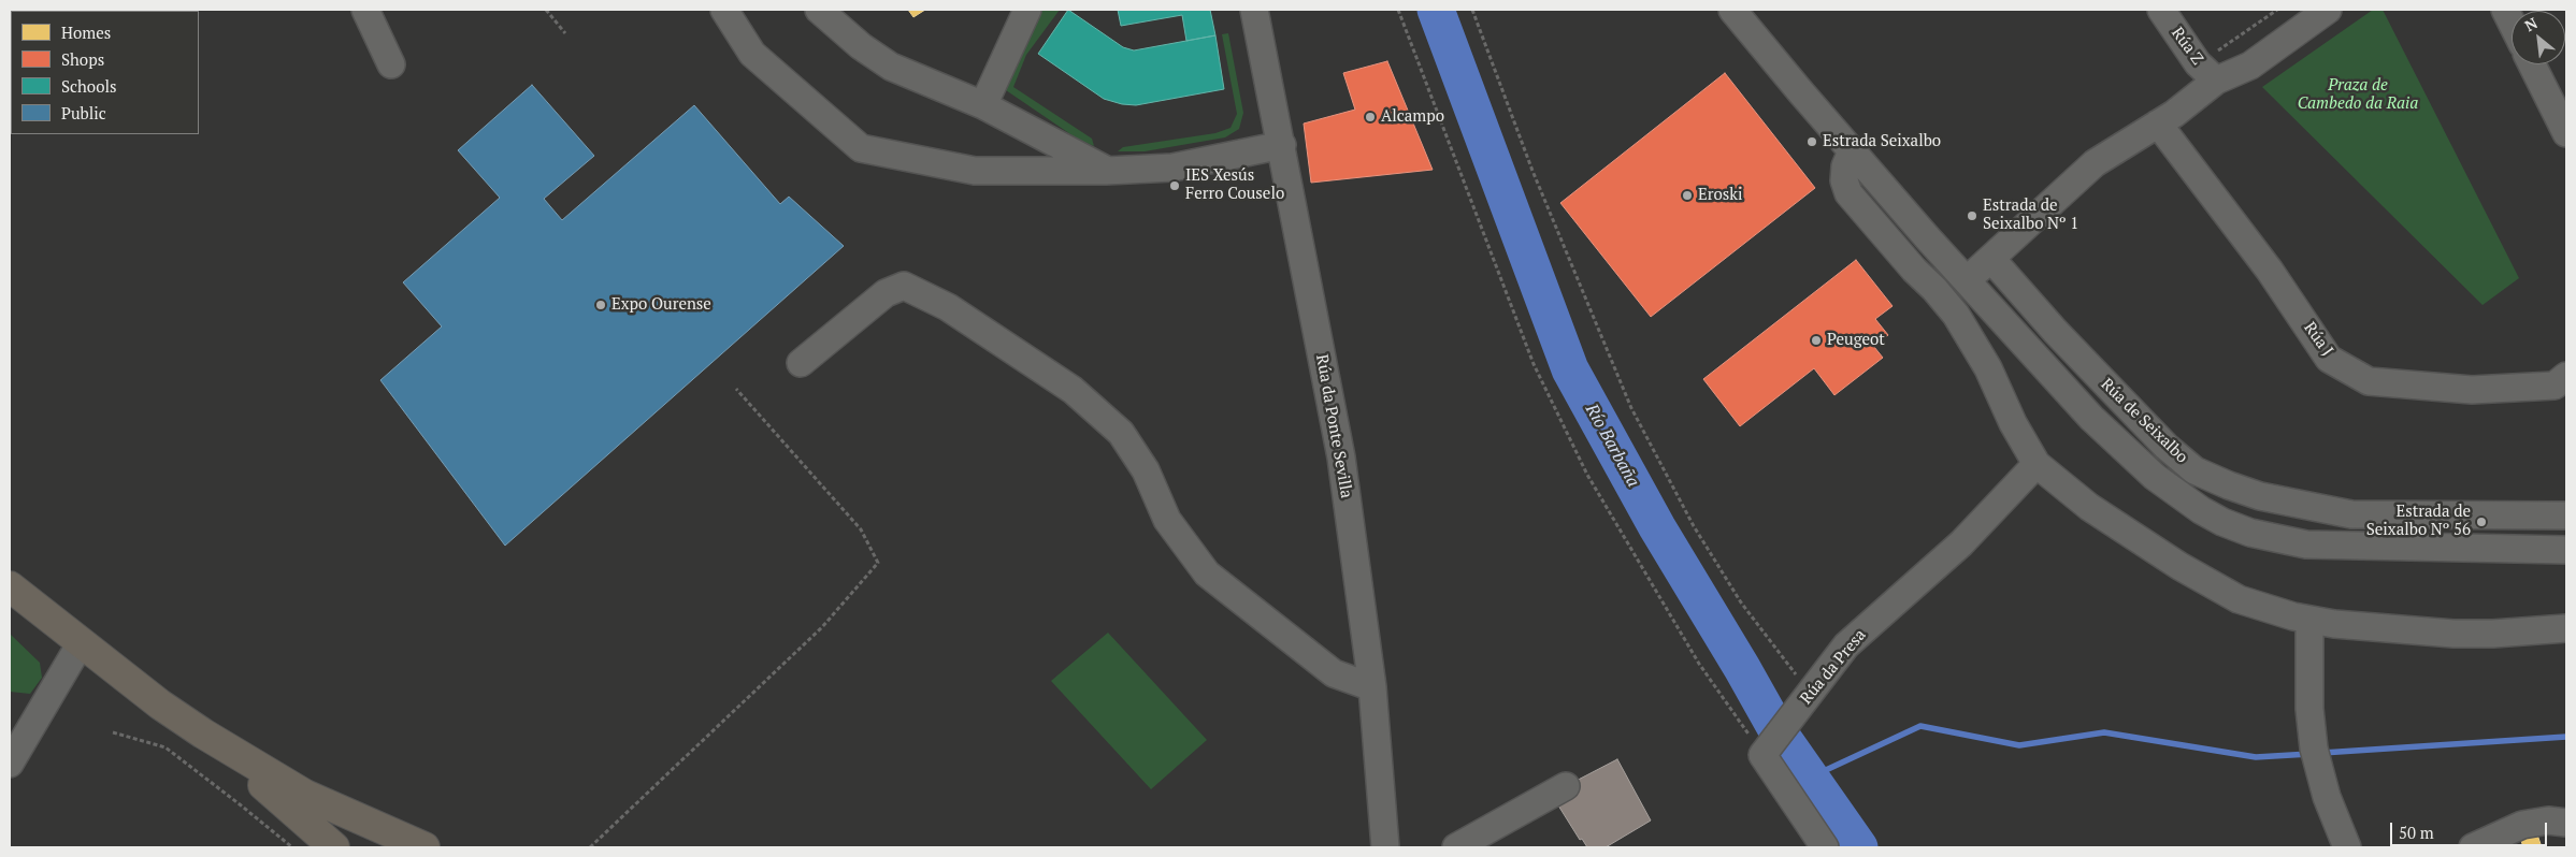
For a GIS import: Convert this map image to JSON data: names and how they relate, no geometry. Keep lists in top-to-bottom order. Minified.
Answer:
{"streets":{"street":["Rúa Z","Rúa J","Rúa de Seixalbo","Rúa da Ponte Sevilla","Rúa da Presa"]},"water":["Río Barbaña"],"parks":["Praza de Cambedo da Raia"],"places":["Alcampo","Estrada Seixalbo","IES Xesús Ferro Couselo","Eroski","Estrada de Seixalbo Nº 1","Expo Ourense","Peugeot","Estrada de Seixalbo Nº 56"],"legend":["Homes","Shops","Schools","Public"],"scale_bar":"50 m","north":"top left"}
